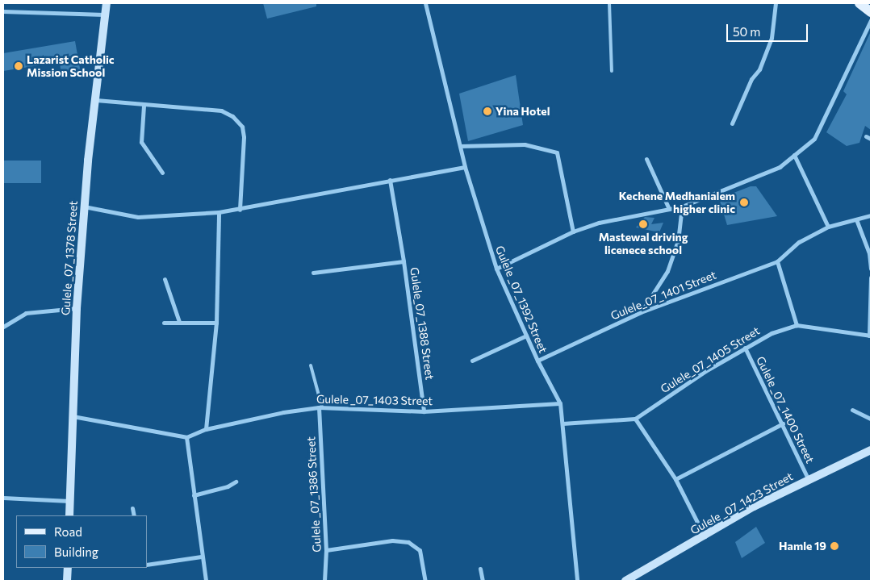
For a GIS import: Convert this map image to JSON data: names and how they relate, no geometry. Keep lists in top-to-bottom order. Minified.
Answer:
{"streets":{"main road":["Gulele _07_1378 Street","Gulele _07_1423 Street"],"street":["Gulele_07_1401 Street","Gulele _07_1392 Street","Gulele_07_1388 Street","Gulele_07_1405 Street","Gulele _07_1403 Street","Gulele _07_1400 Street","Gulele _07_1386 Street"]},"crossings":[["Gulele_07_1401 Street","Gulele _07_1392 Street"],["Gulele _07_1392 Street","Gulele _07_1403 Street"],["Gulele_07_1388 Street","Gulele _07_1403 Street"],["Gulele_07_1405 Street","Gulele _07_1400 Street"],["Gulele _07_1403 Street","Gulele _07_1386 Street"],["Gulele _07_1400 Street","Gulele _07_1423 Street"]],"places":["Lazarist Catholic Mission School","Yina Hotel","Kechene Medhanialem higher clinic","Mastewal driving licenece school","Hamle 19"],"legend":["Road","Building"],"scale_bar":"50 m"}
